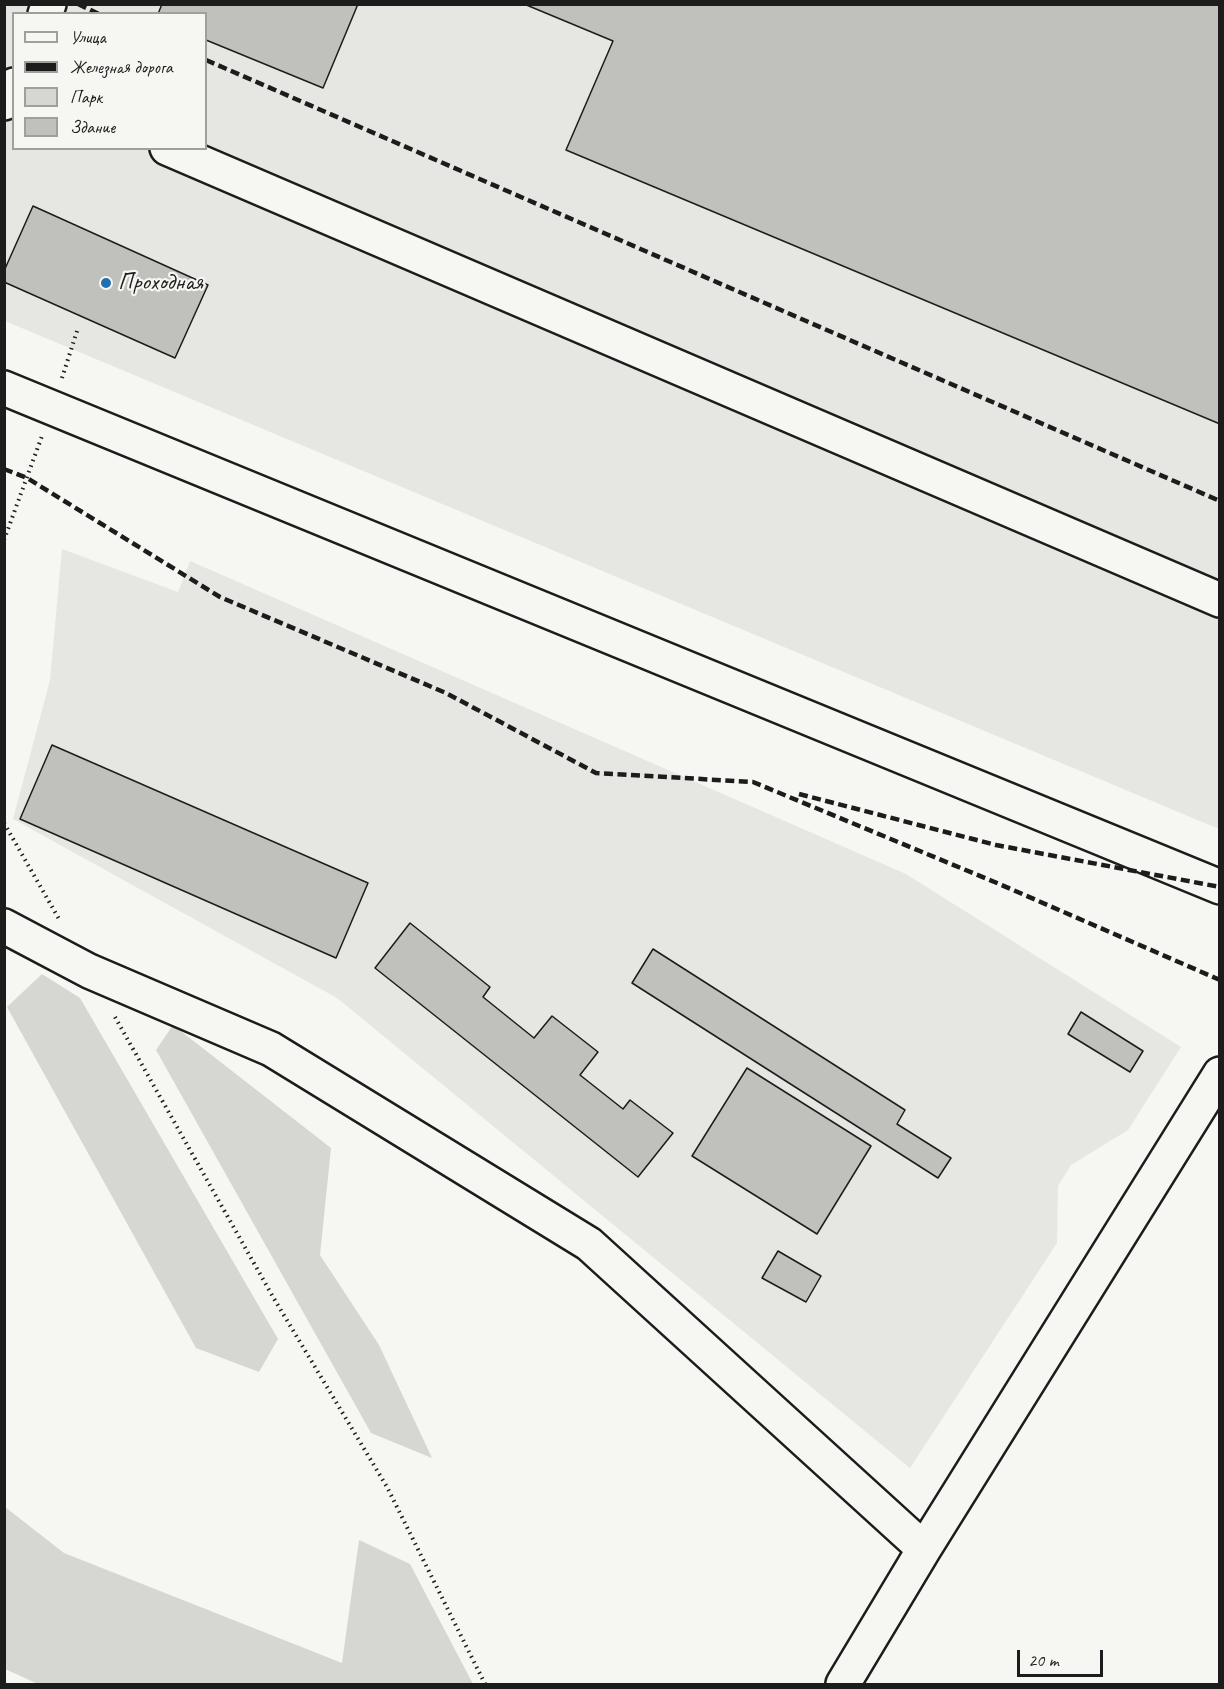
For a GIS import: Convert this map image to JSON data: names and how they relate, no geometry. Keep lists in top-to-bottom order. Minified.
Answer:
{"places":["Проходная"],"legend":["Улица","Железная дорога","Парк","Здание"],"scale_bar":"20 m"}
